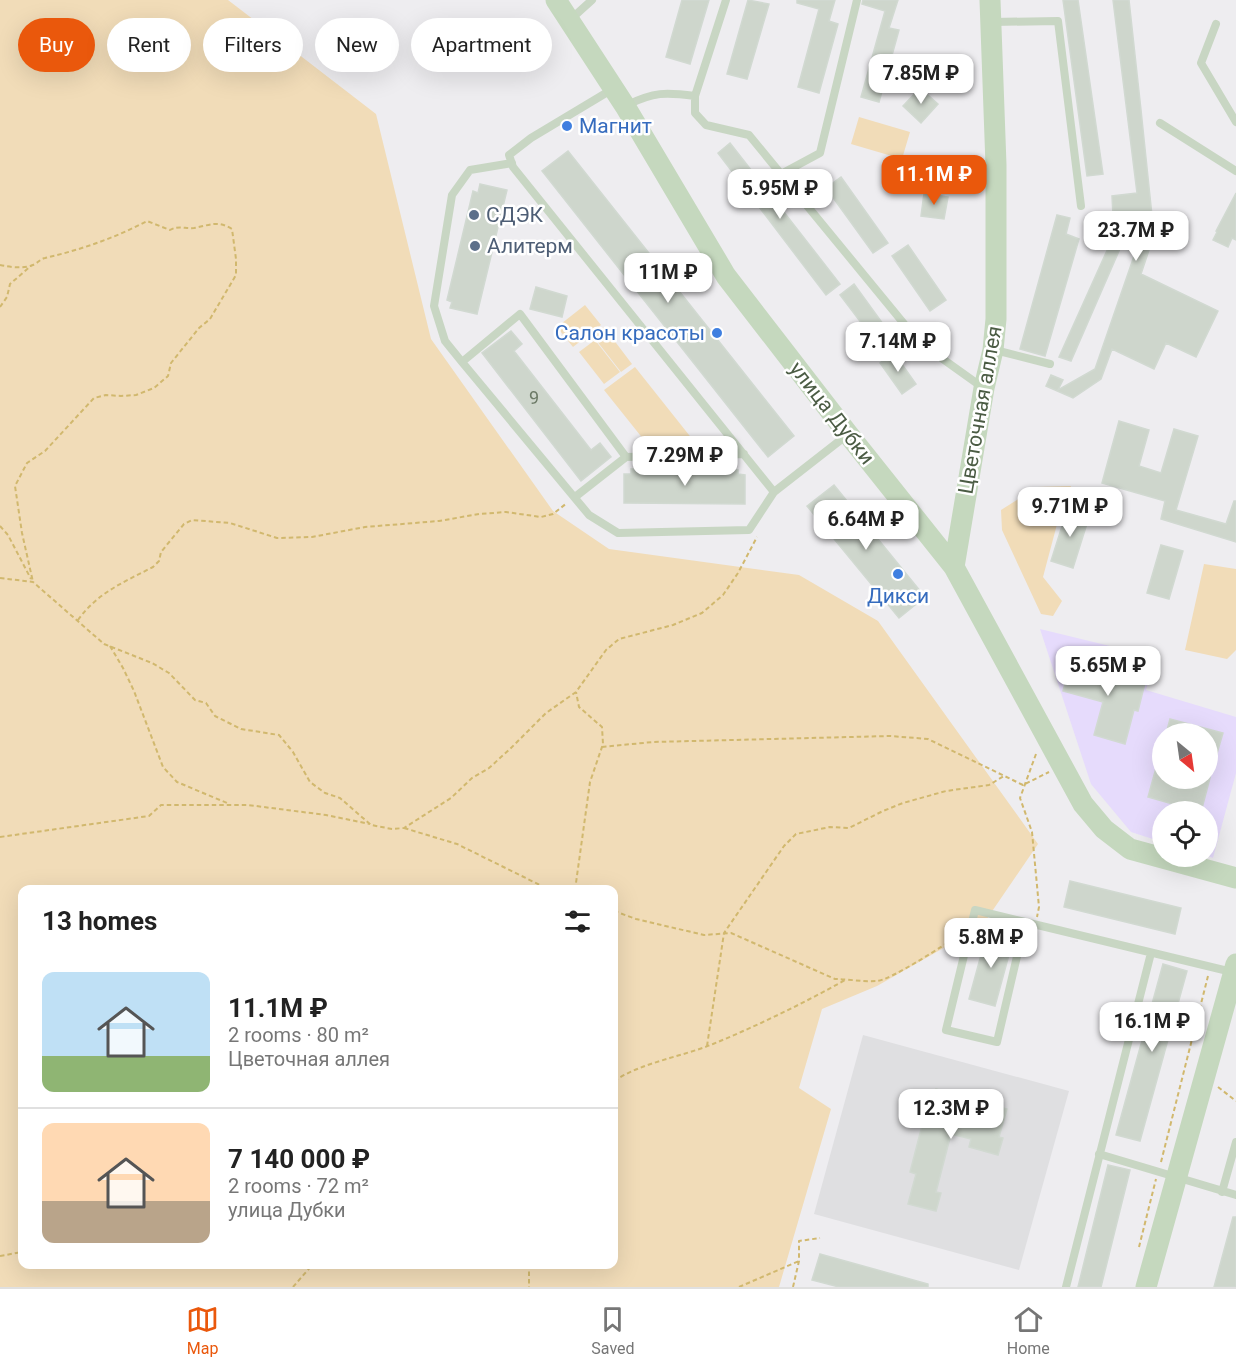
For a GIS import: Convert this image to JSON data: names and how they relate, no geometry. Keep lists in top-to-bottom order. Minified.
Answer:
{"streets":{"street":["Цветочная аллея","улица Дубки"]},"crossings":[["Цветочная аллея","улица Дубки"]],"places":["Магнит","СДЭК","Алитерм","Салон красоты","Дикси"],"house_numbers":["9"],"north":"bottom right","page":{"chip":["Buy","Rent","Filters","New","Apartment"],"price":["7.85M ₽","11.1M ₽","5.95M ₽","23.7M ₽","11M ₽","7.14M ₽","7.29M ₽","9.71M ₽","6.64M ₽","5.65M ₽","5.8M ₽","16.1M ₽","12.3M ₽"],"heading":"13 homes","list":[{"name":"11.1M ₽","note":"2 rooms · 80 m² · Цветочная аллея"},{"name":"7 140 000 ₽","note":"2 rooms · 72 m² · улица Дубки"}],"tabs":["Map","Saved","Home"]}}
